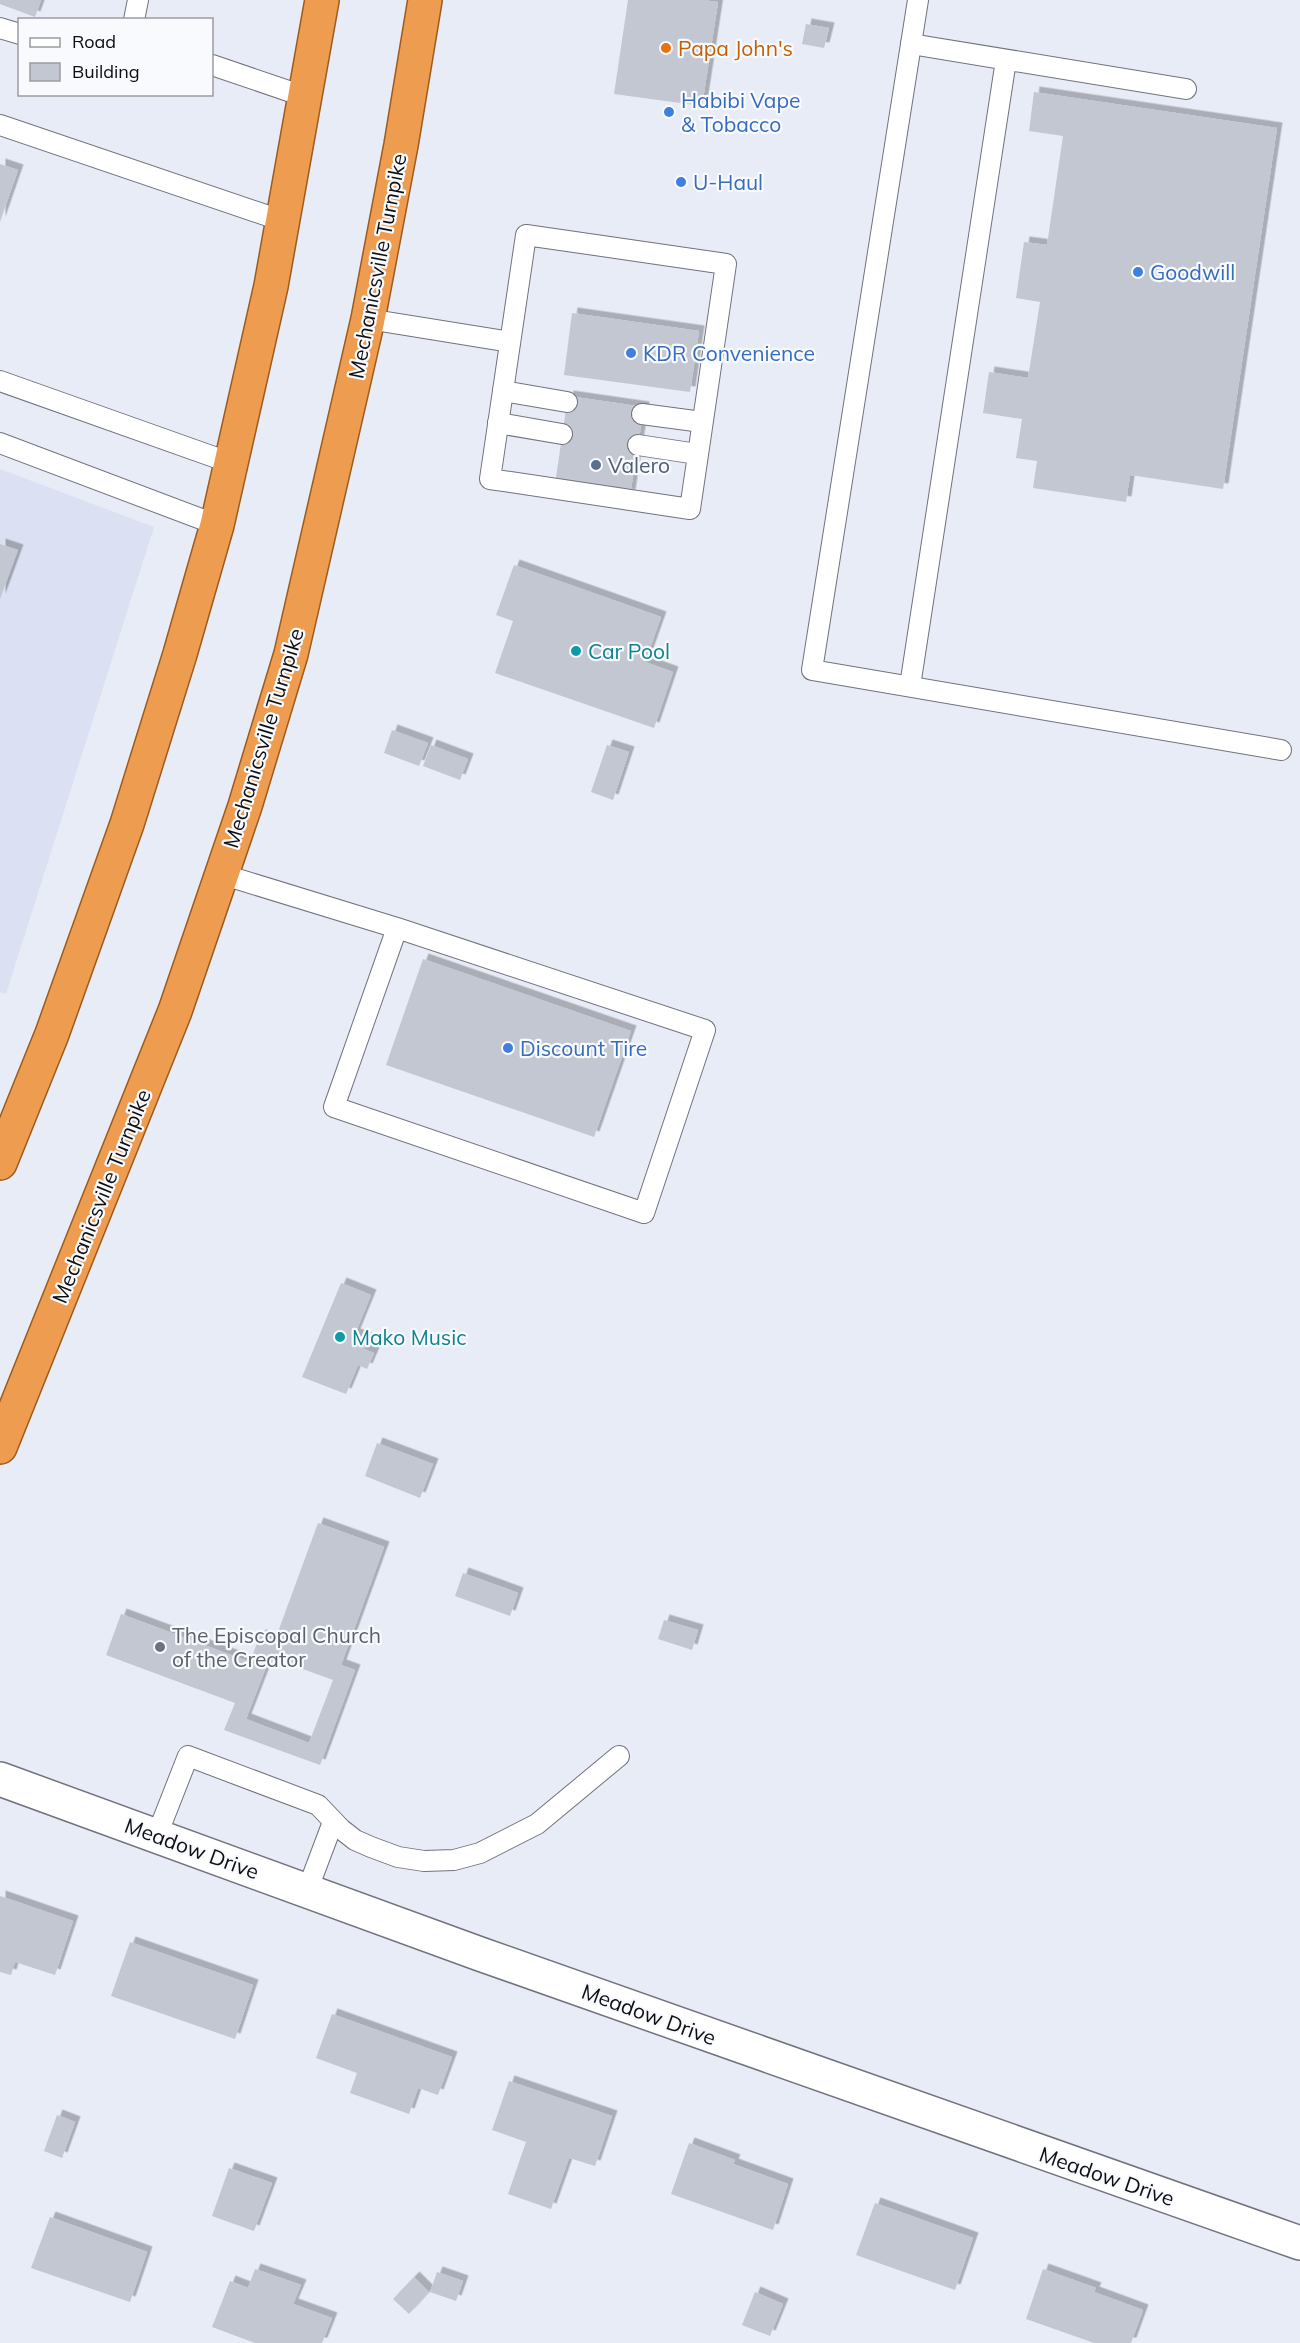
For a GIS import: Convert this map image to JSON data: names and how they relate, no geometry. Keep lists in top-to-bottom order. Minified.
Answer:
{"streets":{"highway":["Mechanicsville Turnpike"],"street":["Meadow Drive"]},"places":["Papa John's","Habibi Vape & Tobacco","U-Haul","Goodwill","KDR Convenience","Valero","Car Pool","Discount Tire","Mako Music","The Episcopal Church of the Creator"],"legend":["Road","Building"]}
